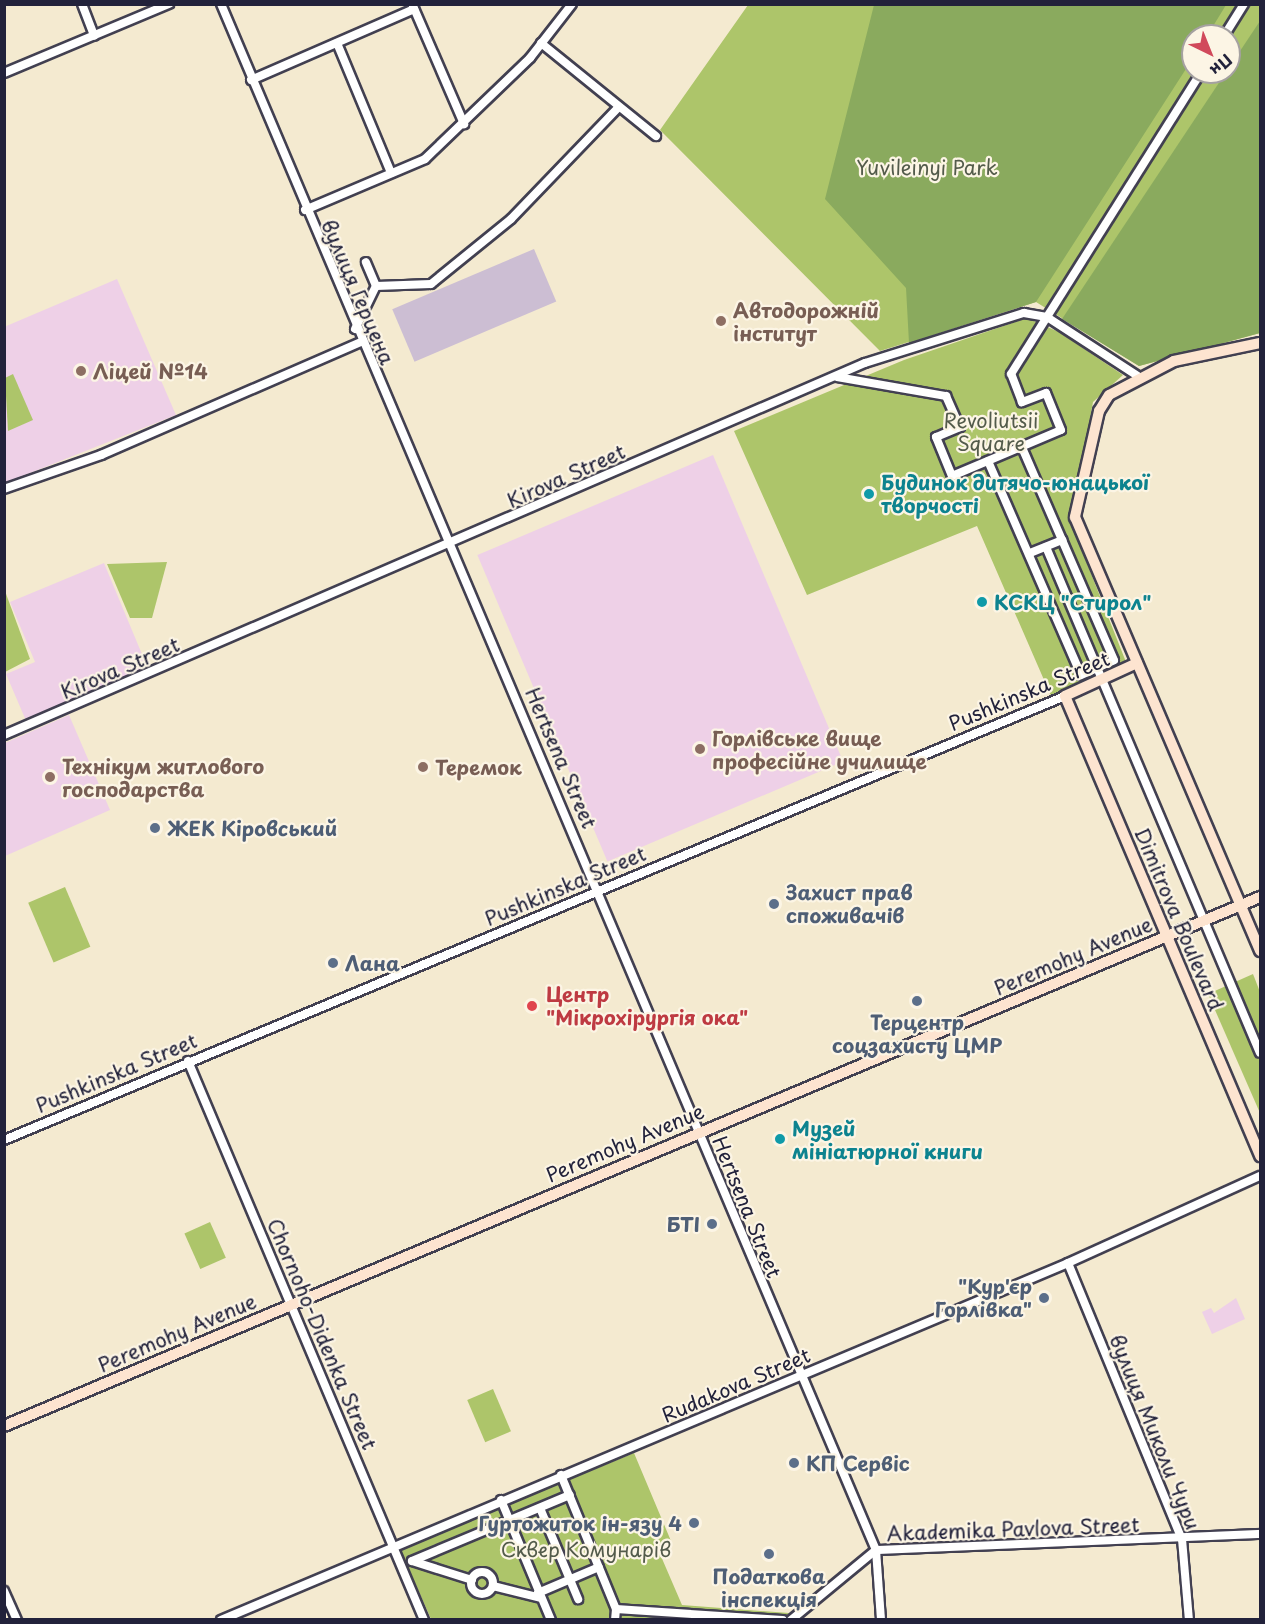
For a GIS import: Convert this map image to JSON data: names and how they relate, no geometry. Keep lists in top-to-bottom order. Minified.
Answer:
{"streets":{"main road":["Pushkinska Street","Dimitrova Boulevard","Peremohy Avenue"],"street":["вулиця Герцена","Kirova Street","Hertsena Street","Chornoho-Didenka Street","Rudakova Street","вулиця Миколи Чури","Akademika Pavlova Street"]},"crossings":[["вулиця Герцена","Kirova Street"],["вулиця Герцена","Hertsena Street"],["Kirova Street","Hertsena Street"],["Pushkinska Street","Hertsena Street"],["Pushkinska Street","Dimitrova Boulevard"],["Pushkinska Street","Chornoho-Didenka Street"],["Hertsena Street","Peremohy Avenue"],["Hertsena Street","Rudakova Street"],["Hertsena Street","Akademika Pavlova Street"],["Dimitrova Boulevard","Peremohy Avenue"],["Peremohy Avenue","Chornoho-Didenka Street"],["Chornoho-Didenka Street","Rudakova Street"],["Rudakova Street","вулиця Миколи Чури"],["вулиця Миколи Чури","Akademika Pavlova Street"]],"parks":["Yuvileinyi Park","Revoliutsii Square","Сквер Комунарів"],"places":["Автодорожній інститут","Ліцей №14","Будинок дитячо-юнацької творчості","КСКЦ \"Стирол\"","Горлівське вище професійне училище","Теремок","Технікум житлового господарства","ЖЕК Кіровський","Захист прав споживачів","Лана","Терцентр соцзахисту ЦМР","Центр \"Мікрохірургія ока\"","Музей мініатюрної книги","БТІ","\"Кур'єр Горлівка\"","КП Сервіс","Гуртожиток ін-язу 4","Податкова інспекція"],"north":"bottom right"}
